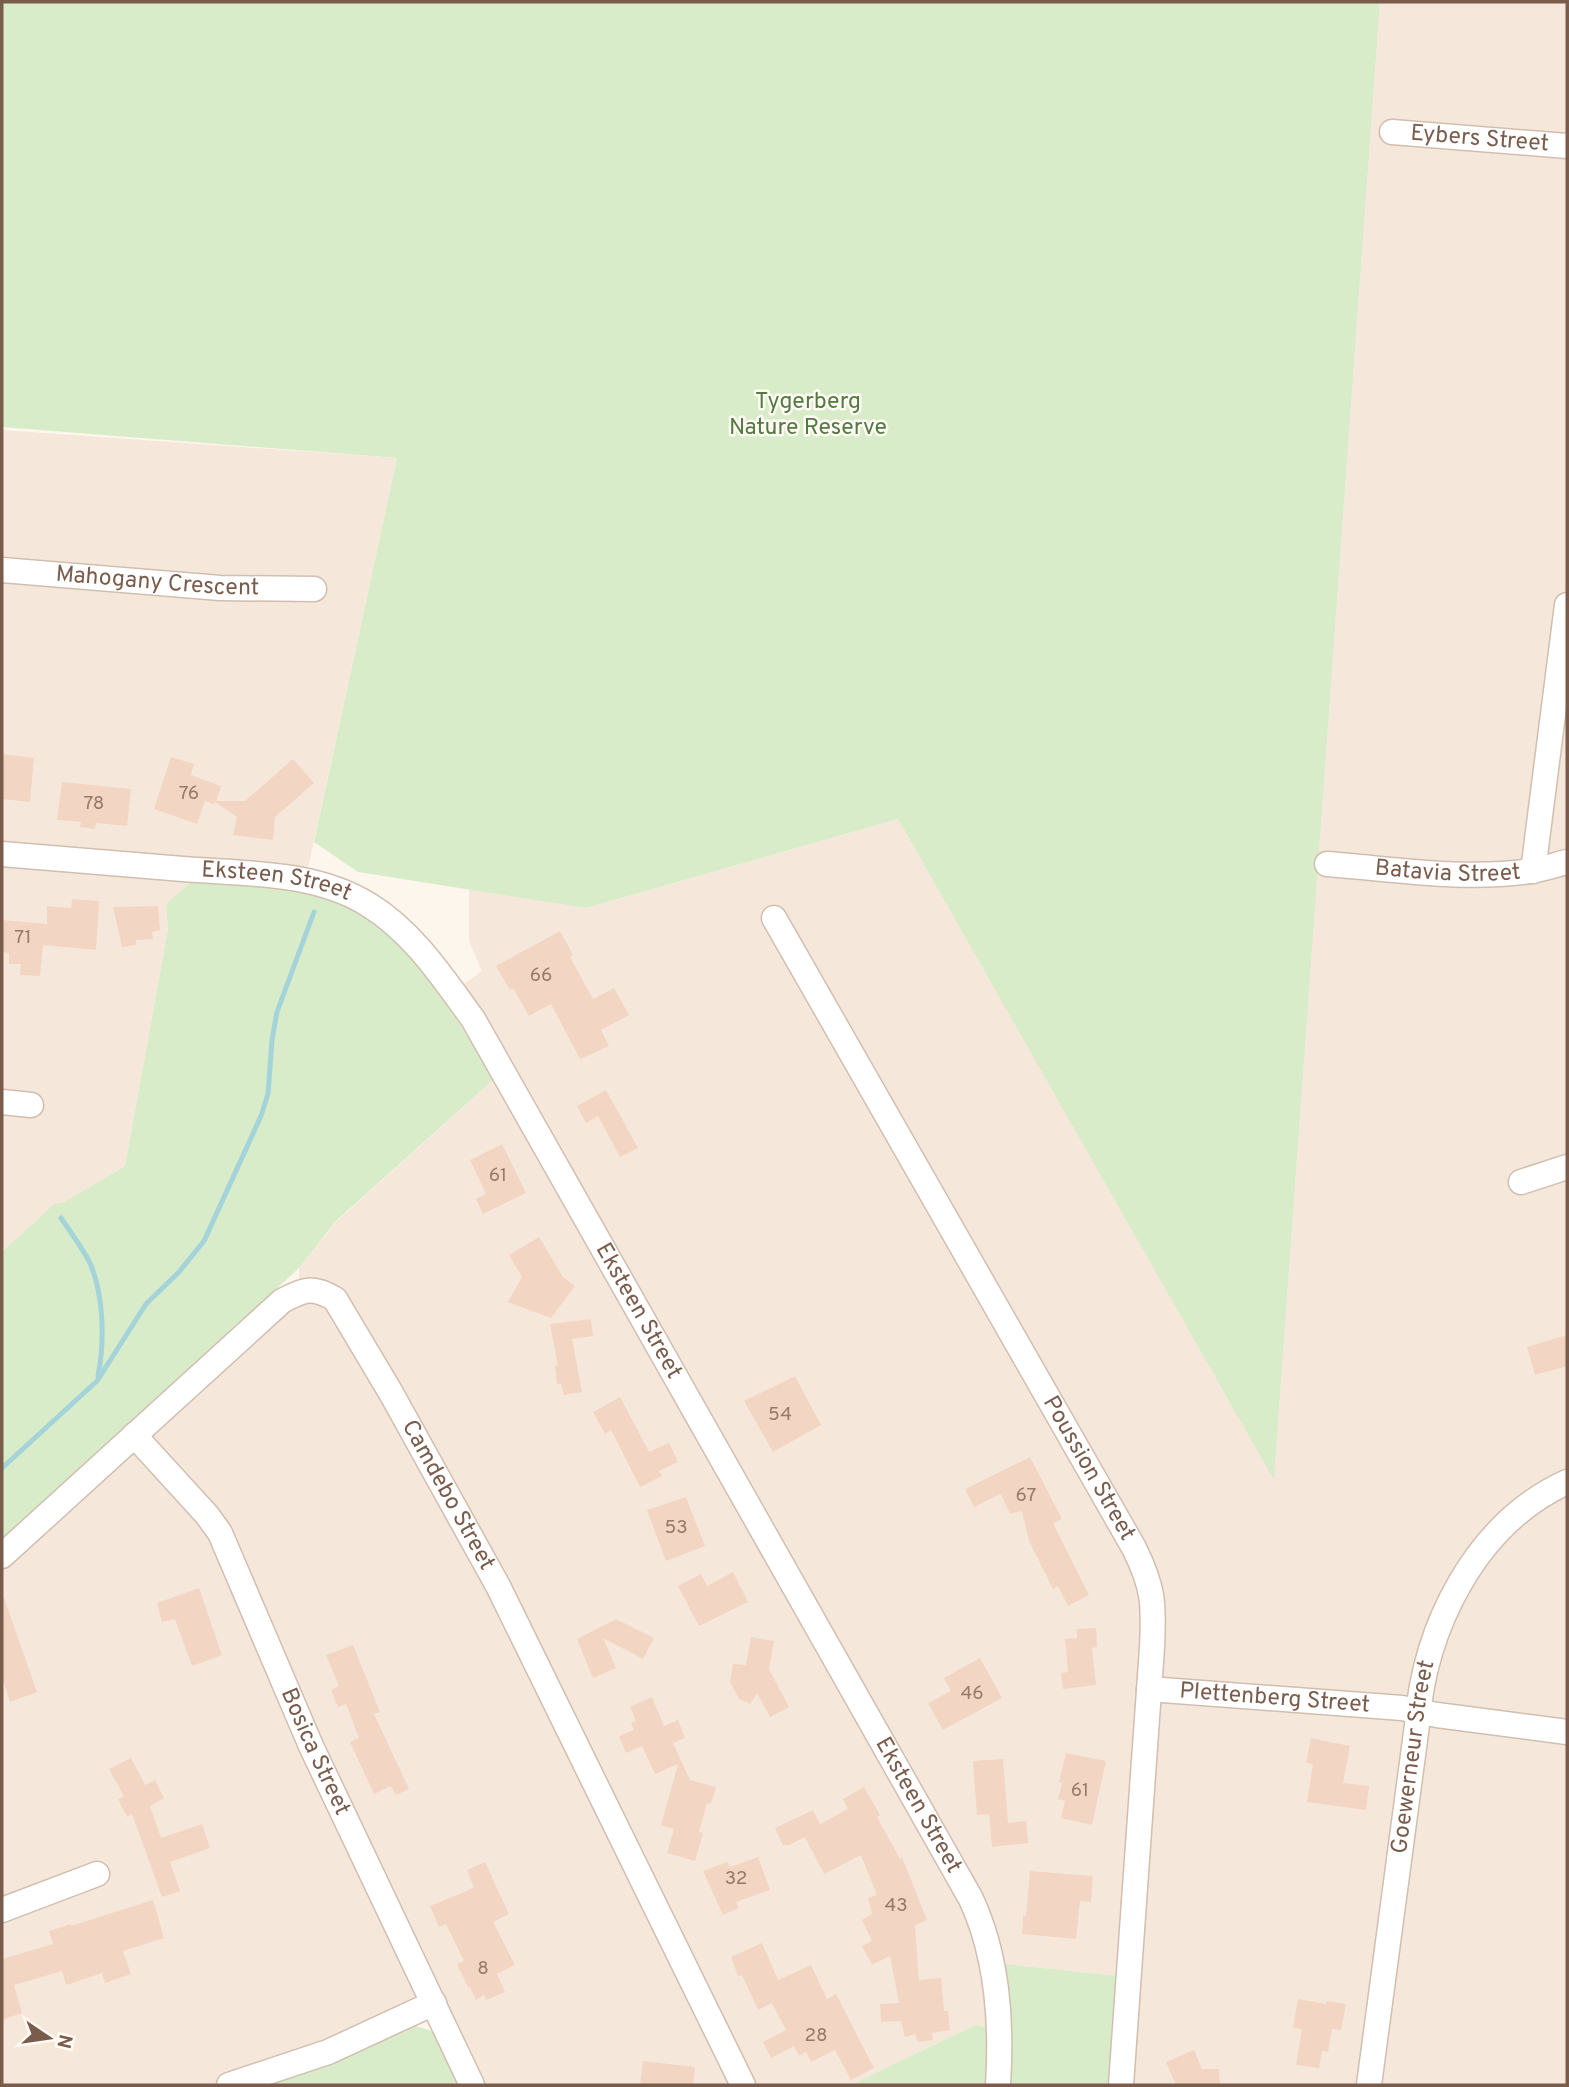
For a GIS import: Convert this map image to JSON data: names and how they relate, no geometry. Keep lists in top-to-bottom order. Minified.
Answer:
{"streets":{"street":["Eybers Street","Mahogany Crescent","Batavia Street","Eksteen Street","Poussion Street","Camdebo Street","Plettenberg Street","Bosica Street","Goewerneur Street"]},"crossings":[["Poussion Street","Plettenberg Street"],["Camdebo Street","Bosica Street"],["Plettenberg Street","Goewerneur Street"]],"parks":["Tygerberg Nature Reserve"],"house_numbers":["76","78","71","66","61","54","67","53","46","61","32","43","8","28"],"north":"right"}
